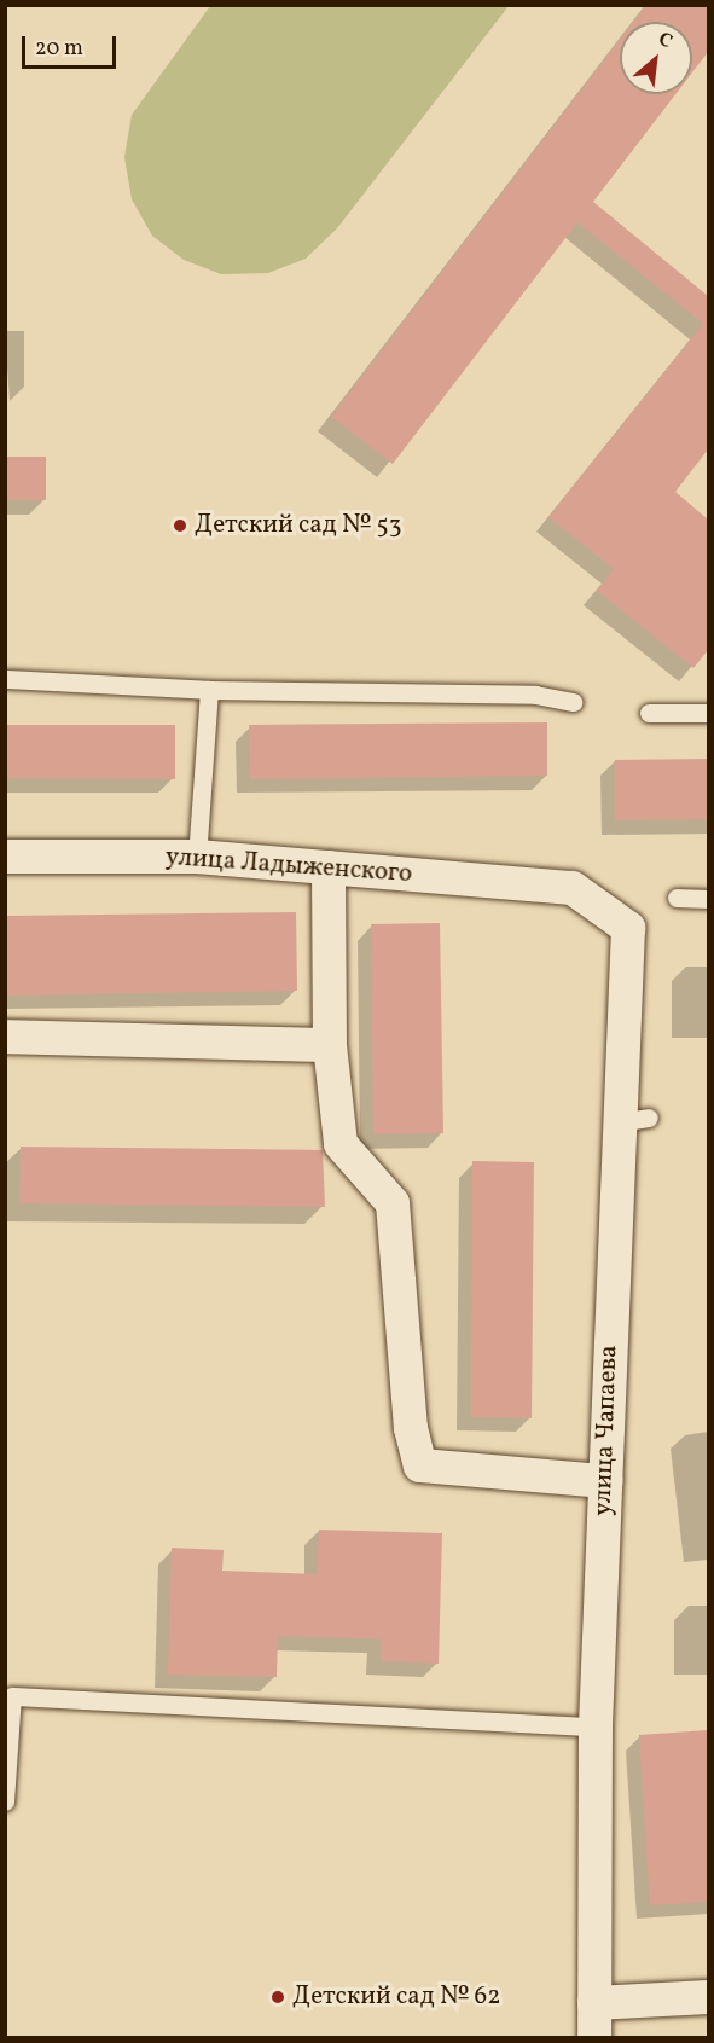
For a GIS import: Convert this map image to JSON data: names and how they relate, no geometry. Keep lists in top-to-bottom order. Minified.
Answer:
{"streets":{"street":["улица Ладыженского","улица Чапаева"]},"crossings":[["улица Ладыженского","улица Чапаева"]],"places":["Детский сад № 53","Детский сад № 62"],"scale_bar":"20 m","north":"top right"}
